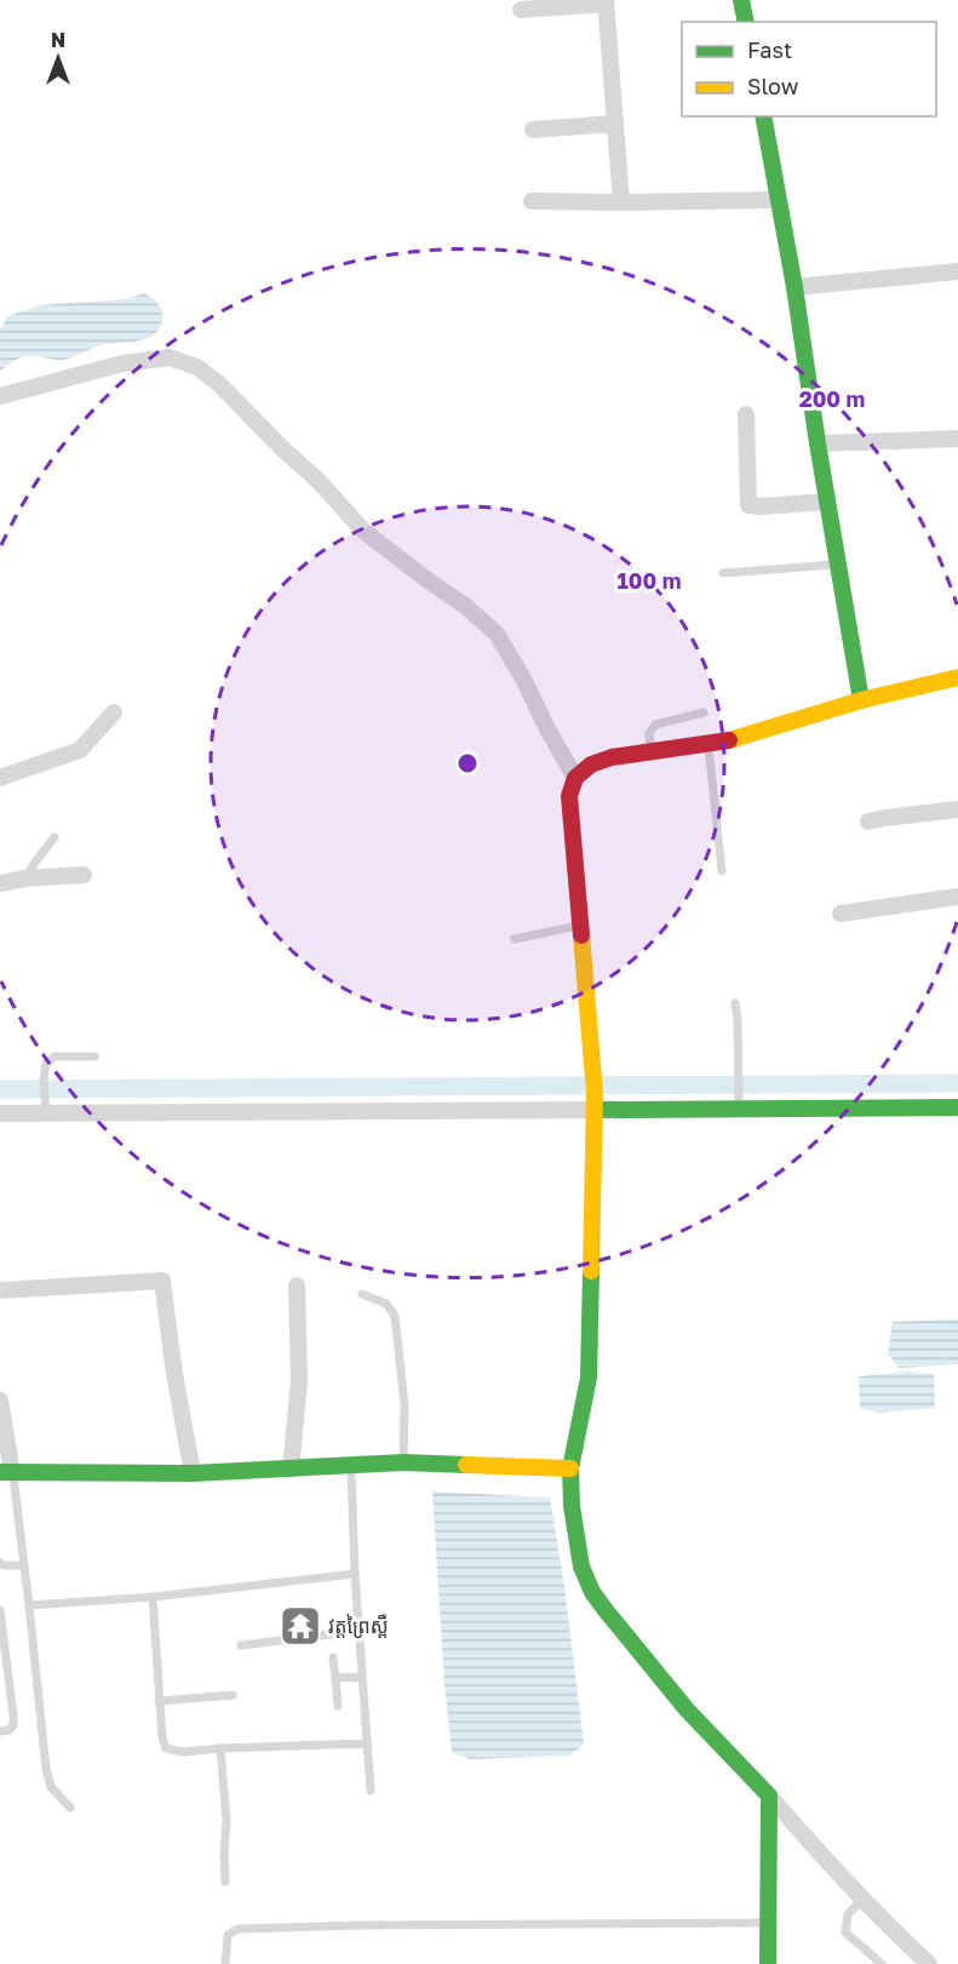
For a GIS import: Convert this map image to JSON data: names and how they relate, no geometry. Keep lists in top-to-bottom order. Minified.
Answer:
{"places":{"temple":["វត្តព្រៃស្ពឺ"]},"legend":["Fast","Slow"],"north":"top","rings":["200 m","100 m"]}
